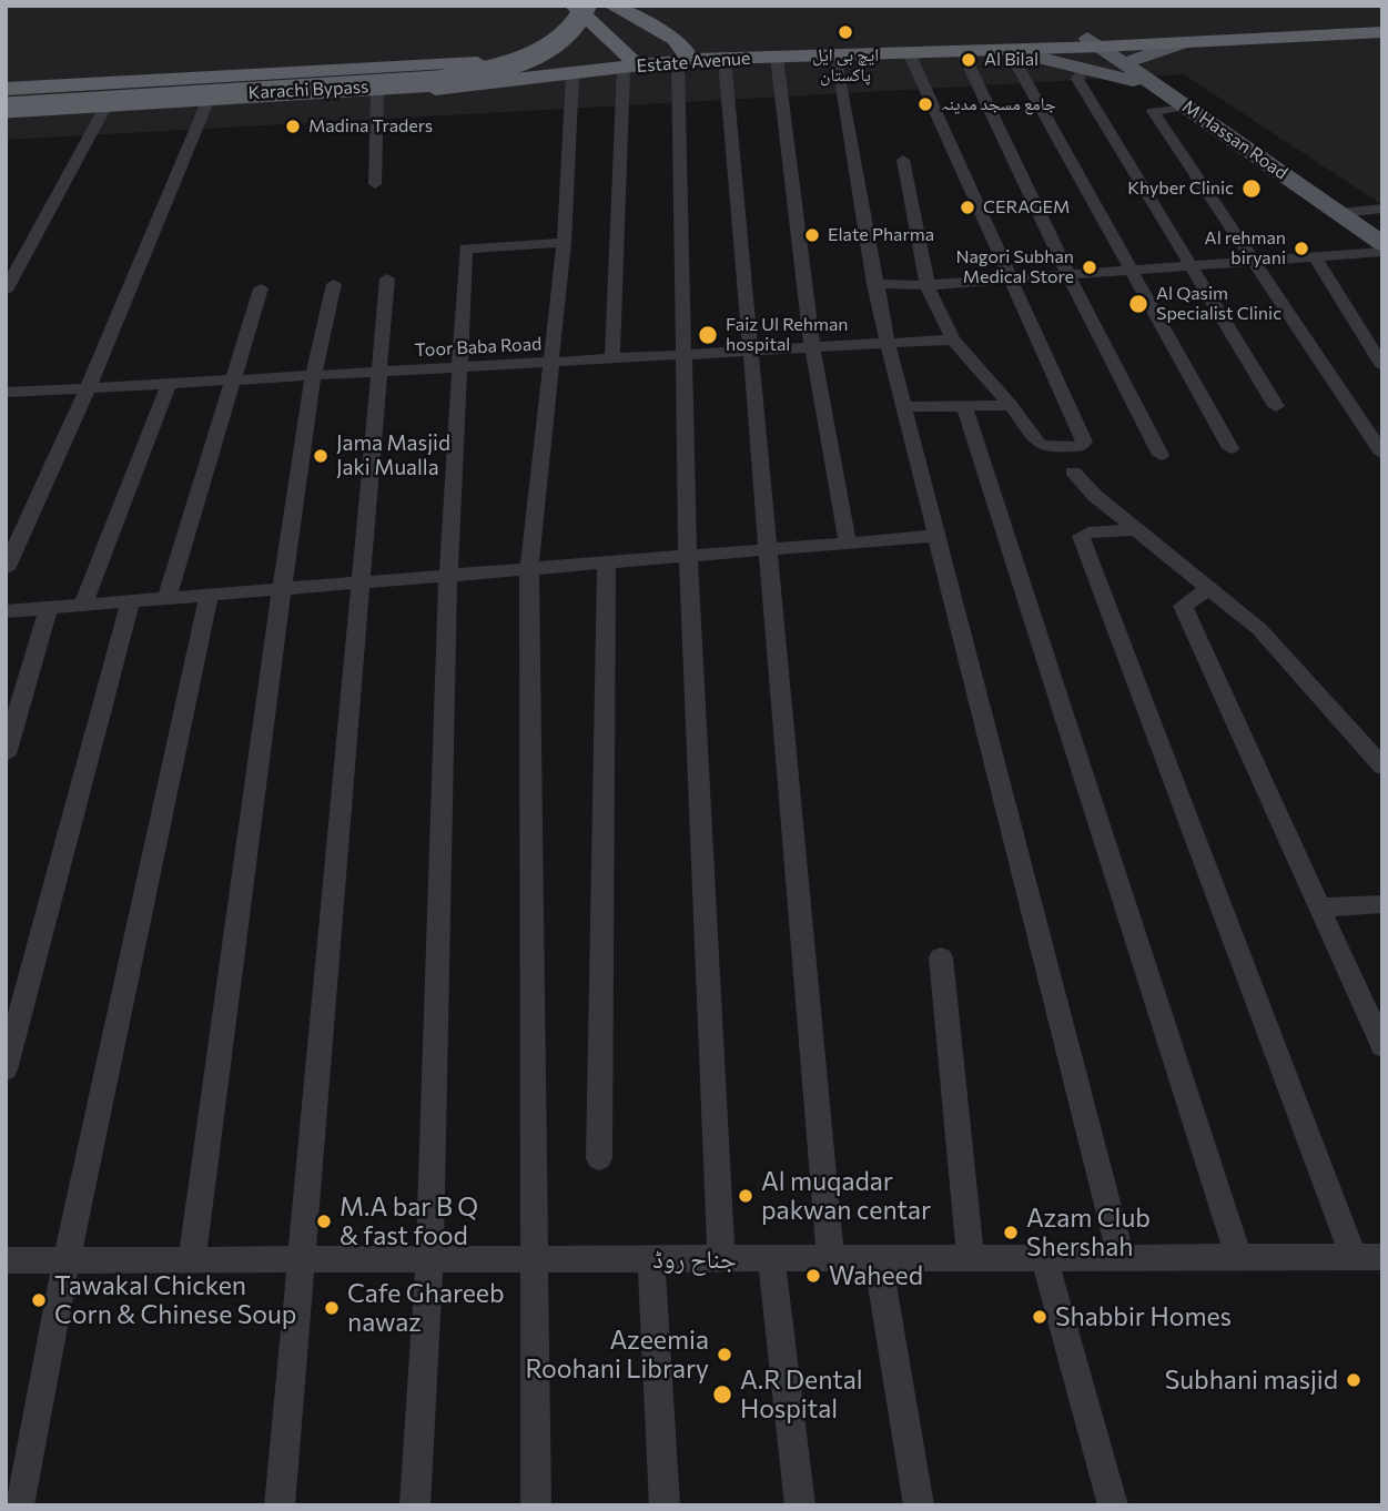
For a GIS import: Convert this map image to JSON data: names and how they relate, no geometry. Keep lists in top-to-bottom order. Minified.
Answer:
{"streets":{"highway":["Estate Avenue","Karachi Bypass"],"main road":["M Hassan Road"],"street":["Toor Baba Road","جناح روڈ"]},"crossings":[["Estate Avenue","M Hassan Road"]],"places":["ایچ بی ایل پاکستان","Al Bilal","جامع مسجد مدینہ","Madina Traders","Khyber Clinic","CERAGEM","Elate Pharma","Al rehman biryani","Nagori Subhan Medical Store","Al Qasim Specialist Clinic","Faiz Ul Rehman hospital","Jama Masjid Jaki Mualla","Al muqadar pakwan centar","M.A bar B Q & fast food","Azam Club Shershah","Waheed","Tawakal Chicken Corn & Chinese Soup","Cafe Ghareeb nawaz","Shabbir Homes","Azeemia Roohani Library","Subhani masjid","A.R Dental Hospital"]}
